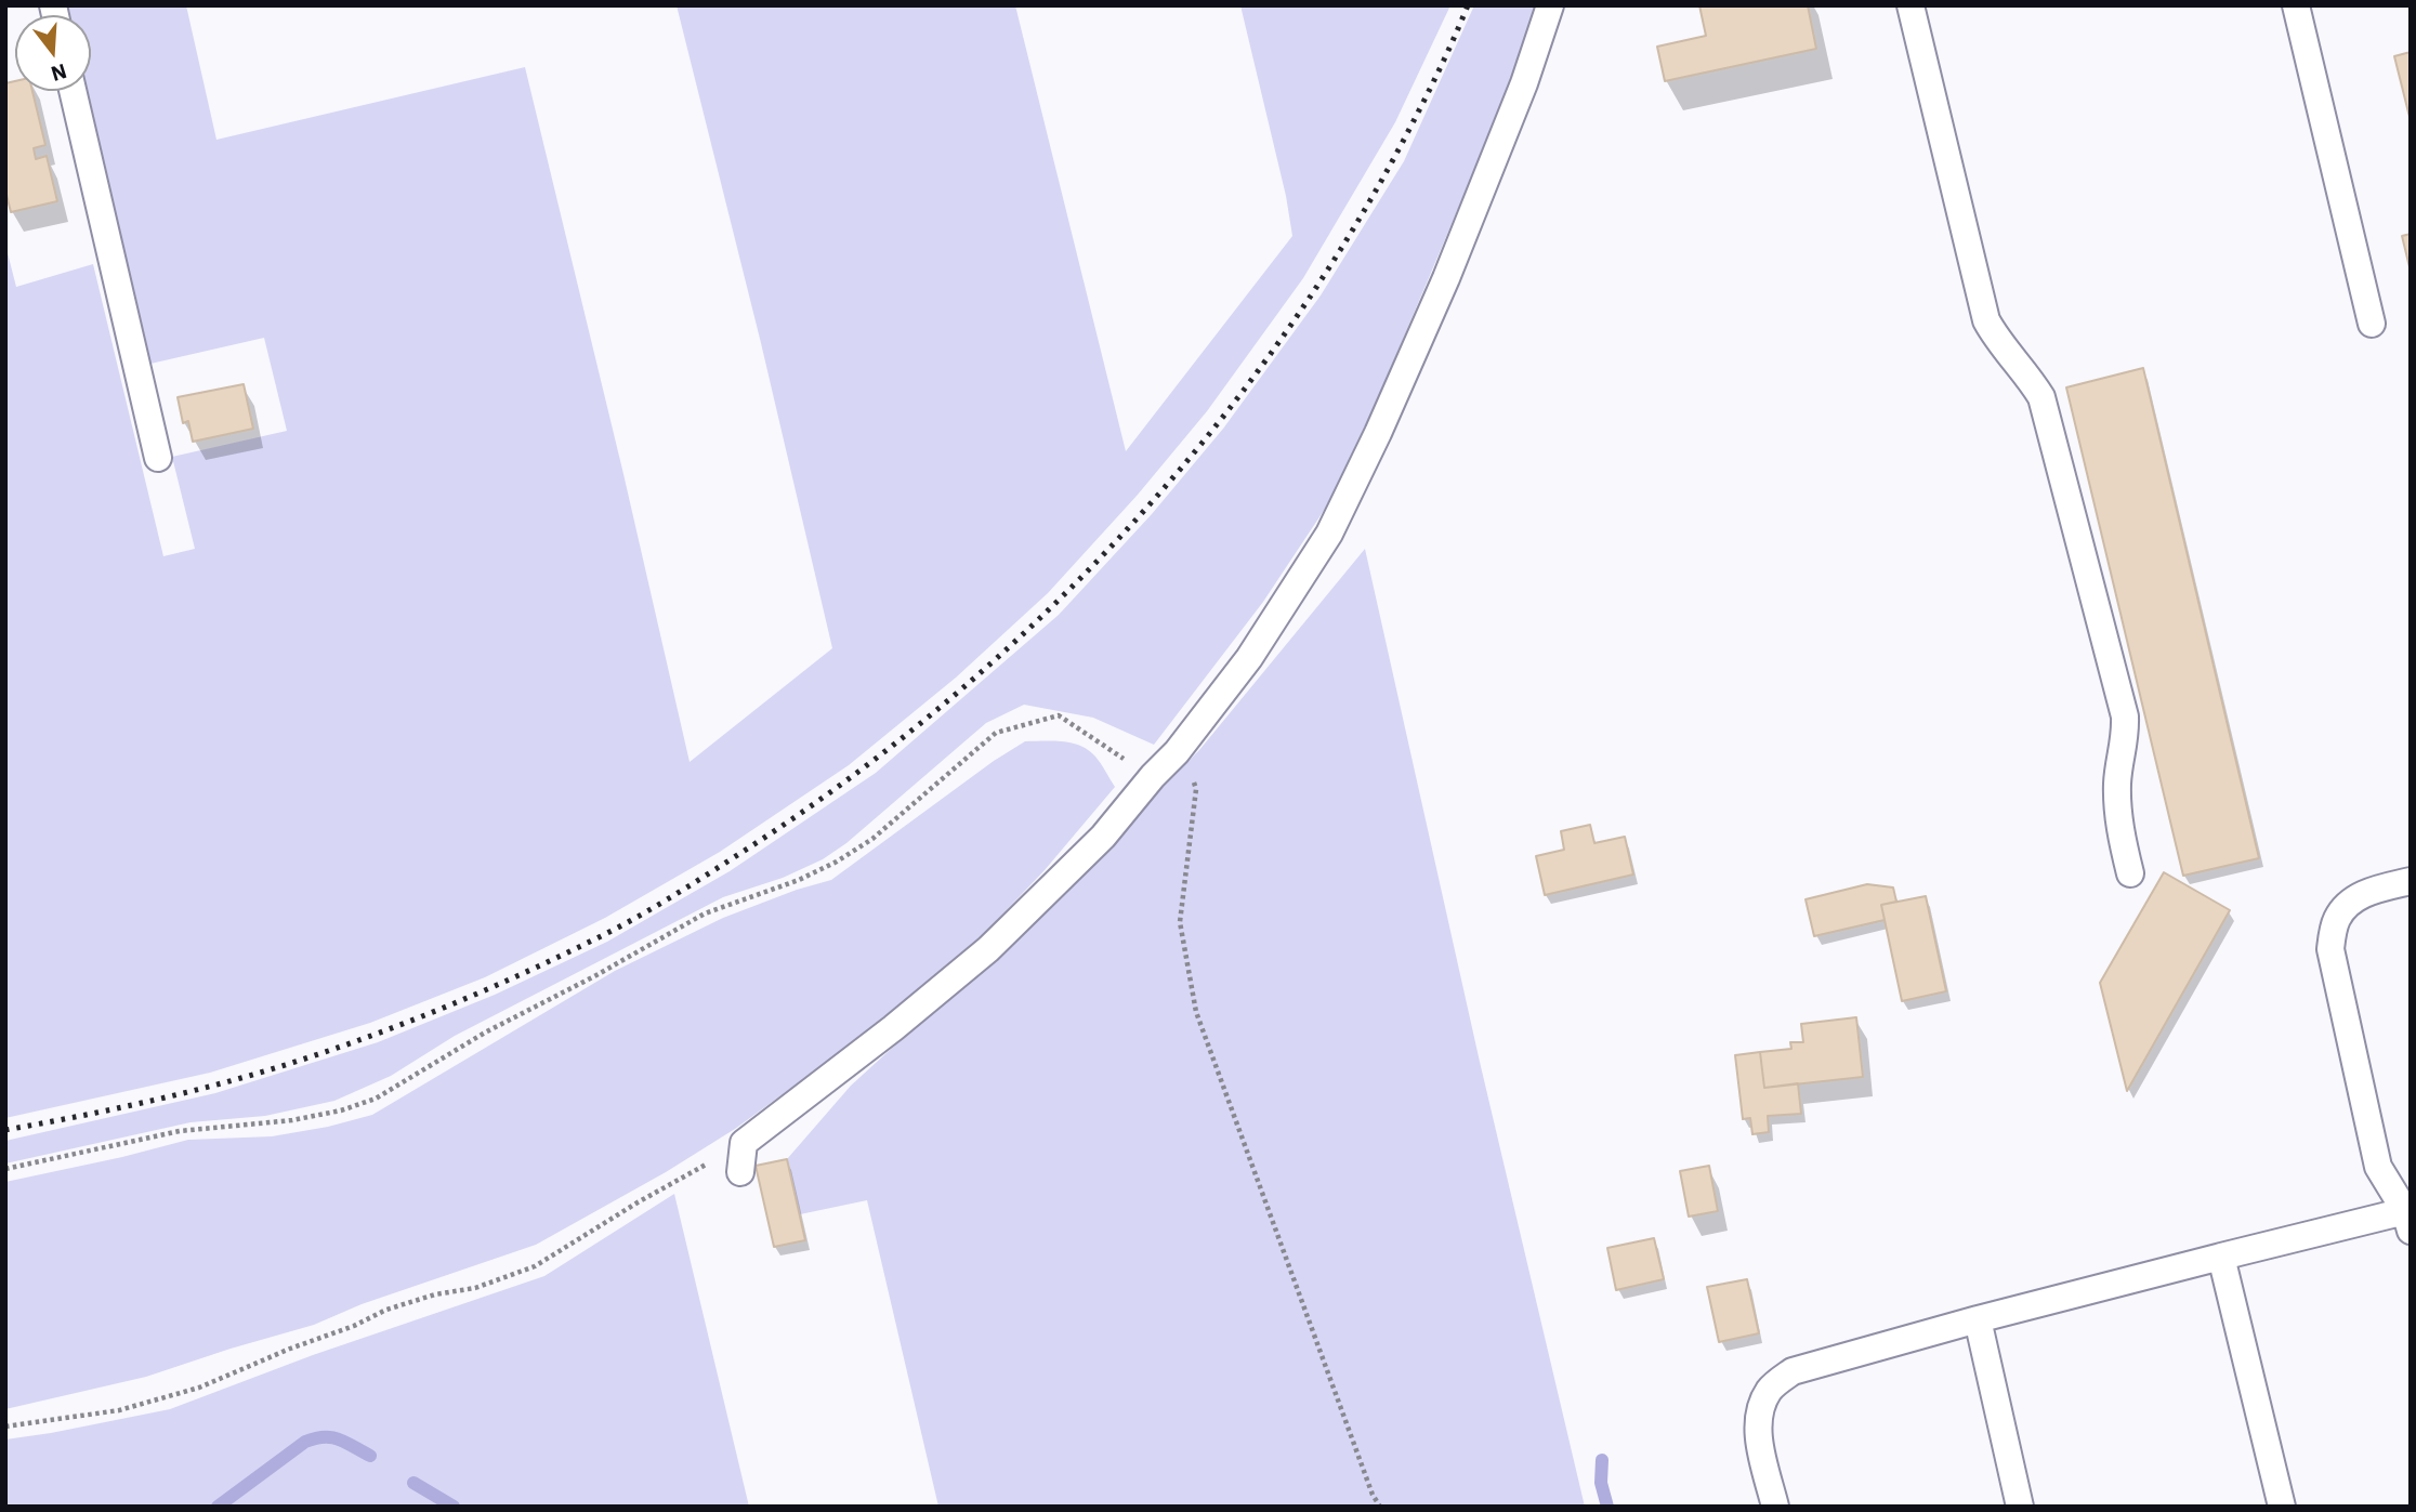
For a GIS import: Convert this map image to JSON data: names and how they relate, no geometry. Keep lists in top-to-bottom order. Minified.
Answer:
{"north":"bottom"}
